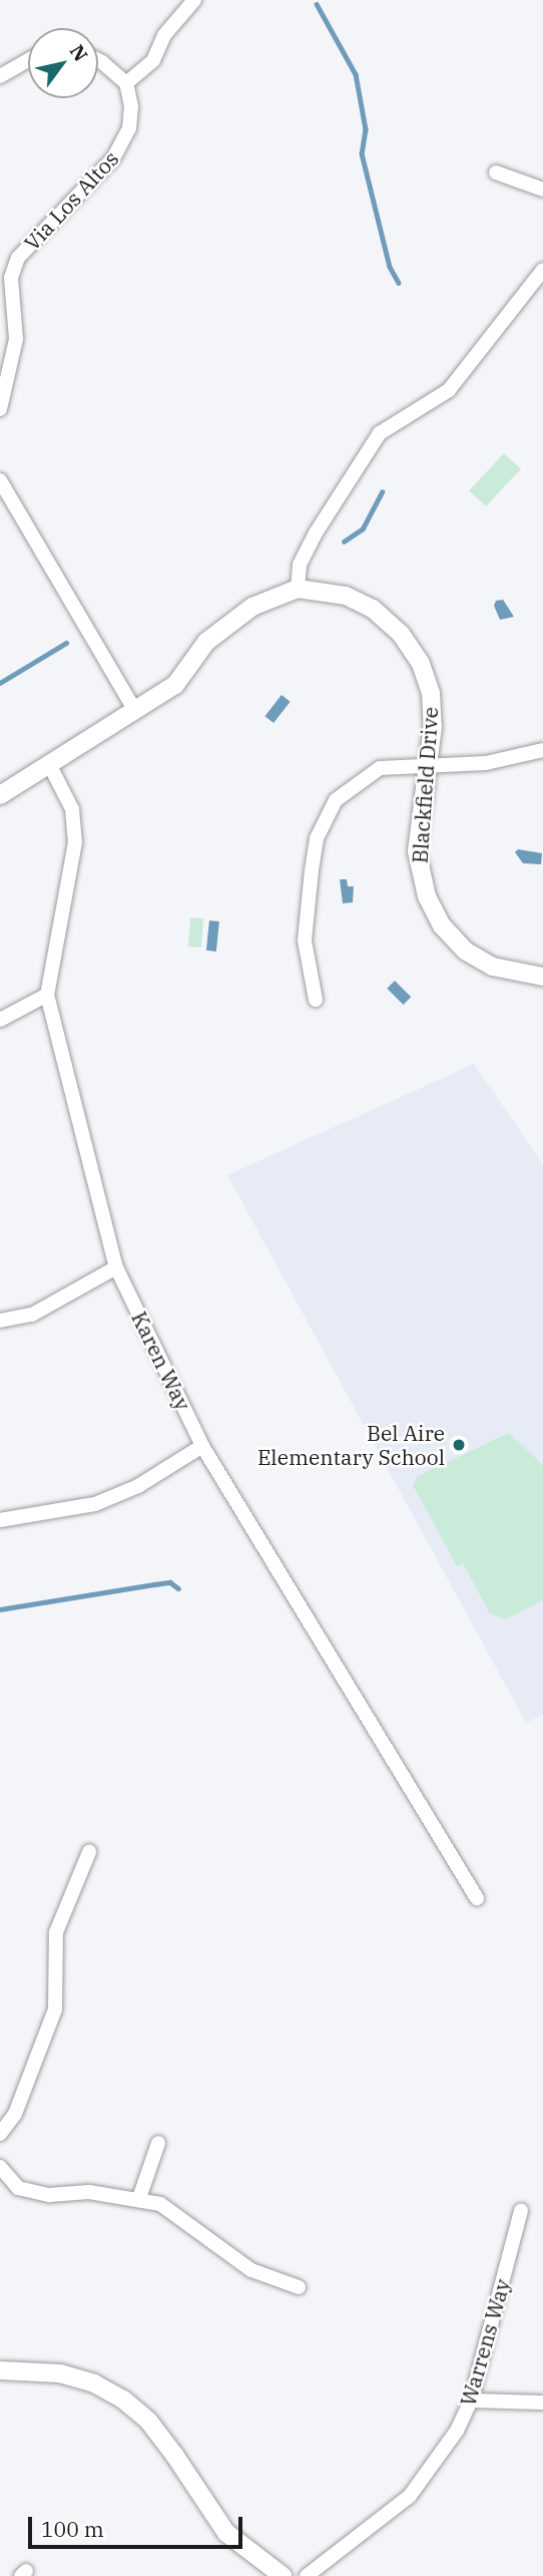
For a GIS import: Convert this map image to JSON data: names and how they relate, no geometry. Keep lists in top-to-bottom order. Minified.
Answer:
{"streets":{"street":["Via Los Altos","Blackfield Drive","Karen Way","Warrens Way"]},"crossings":[["Blackfield Drive","Karen Way"]],"places":["Bel Aire Elementary School"],"scale_bar":"100 m","north":"top right"}
